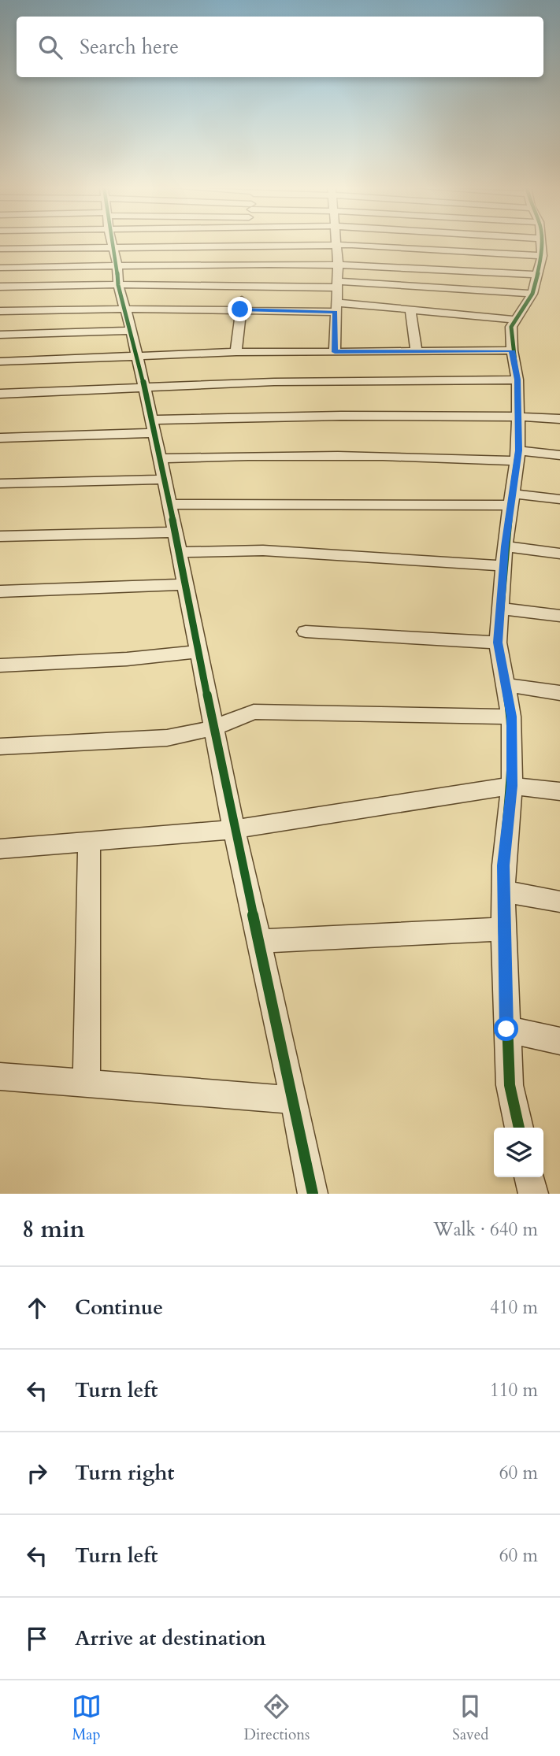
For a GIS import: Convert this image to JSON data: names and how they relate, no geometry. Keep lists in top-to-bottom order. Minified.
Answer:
{"page":{"search":"Search here","heading":["8 min","Walk · 640 m"],"list":[["Continue","410 m"],["Turn left","110 m"],["Turn right","60 m"],["Turn left","60 m"],"Arrive at destination"],"nav":["Map","Directions","Saved"]}}
